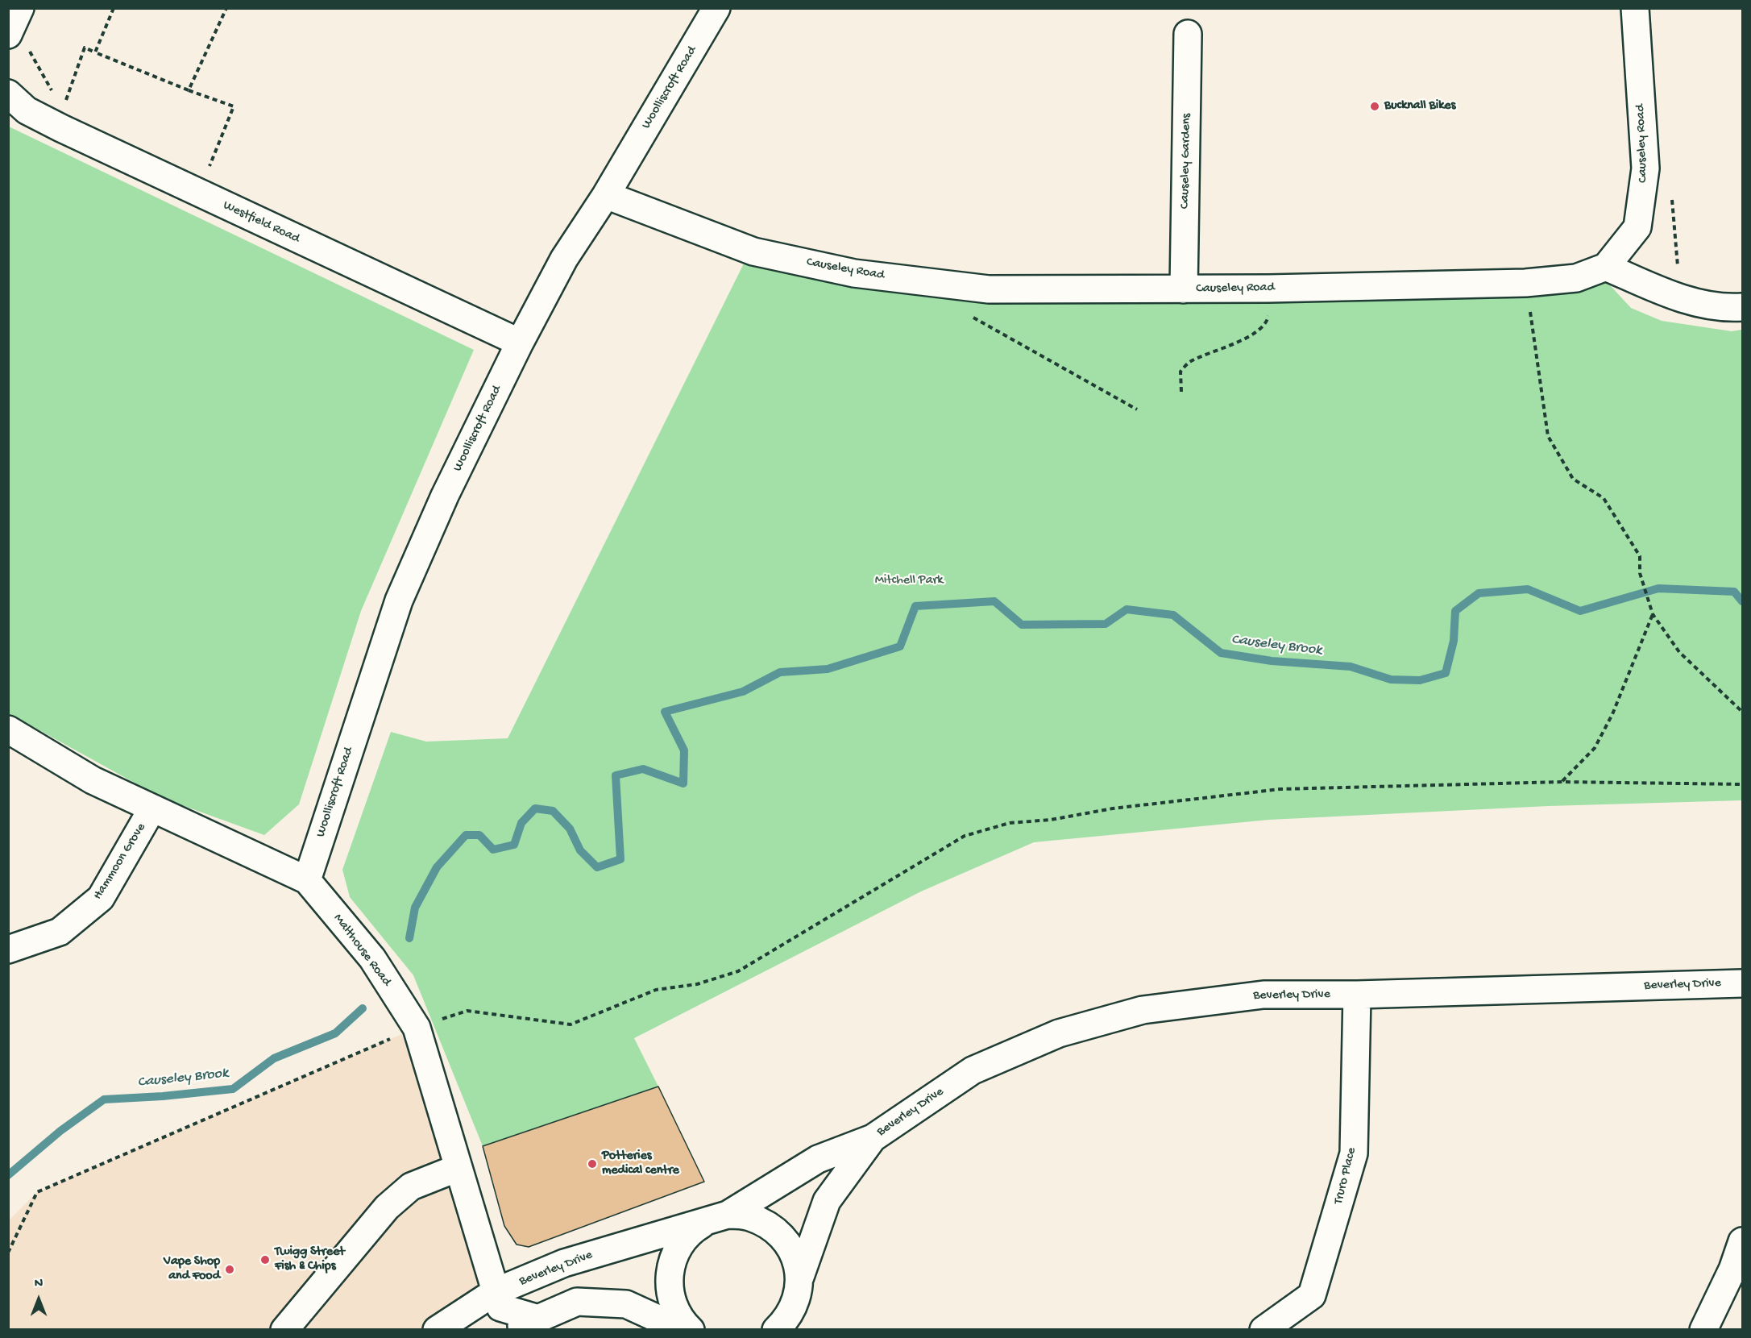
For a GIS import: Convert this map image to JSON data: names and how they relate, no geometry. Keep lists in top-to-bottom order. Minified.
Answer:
{"streets":{"street":["Woolliscroft Road","Causeley Road","Causeley Gardens","Westfield Road","Hammoon Grove","Malthouse Road","Beverley Drive","Truro Place"]},"crossings":[["Woolliscroft Road","Causeley Road"],["Woolliscroft Road","Westfield Road"],["Woolliscroft Road","Malthouse Road"],["Causeley Road","Causeley Gardens"],["Hammoon Grove","Malthouse Road"],["Malthouse Road","Beverley Drive"],["Beverley Drive","Truro Place"]],"water":["Causeley Brook"],"parks":["Mitchell Park"],"places":["Bucknall Bikes","Potteries medical centre","Twigg Street Fish & Chips","Vape Shop and Food"],"north":"top"}
